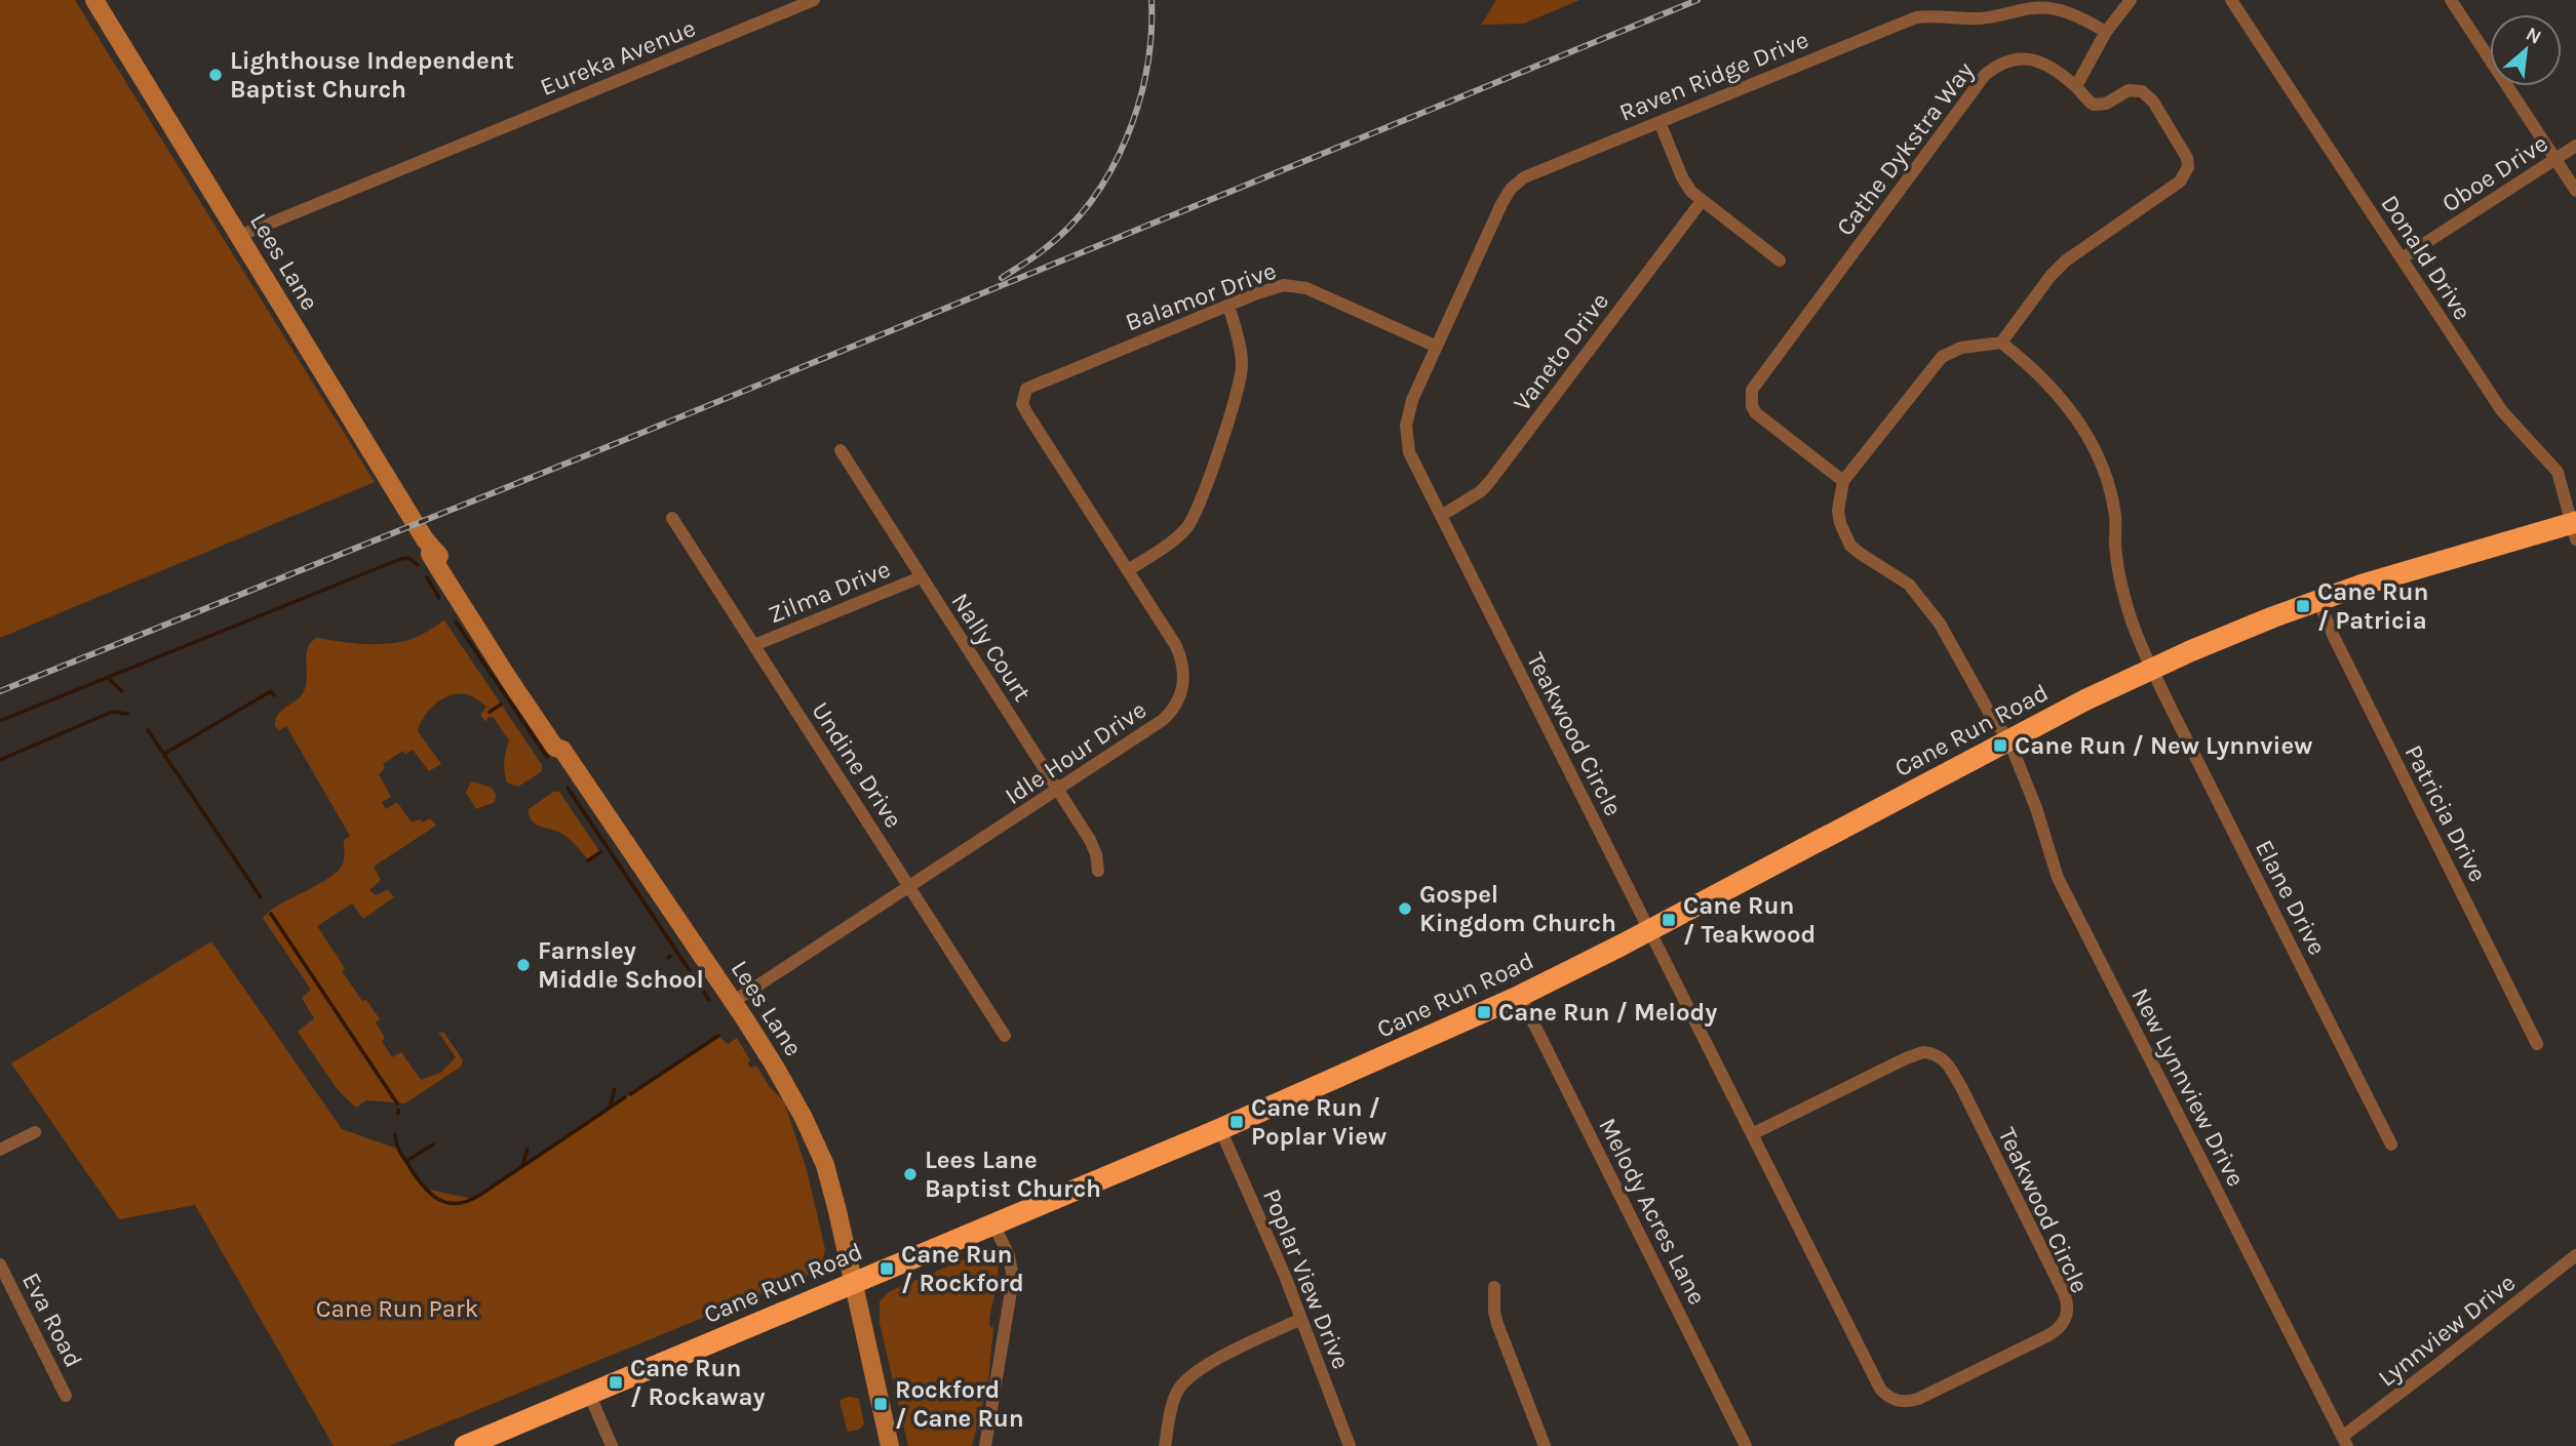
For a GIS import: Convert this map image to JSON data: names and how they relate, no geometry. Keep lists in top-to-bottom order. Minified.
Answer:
{"streets":{"highway":["Cane Run Road"],"street":["Eureka Avenue","Raven Ridge Drive","Cathe Dykstra Way","Oboe Drive","Donald Drive","Lees Lane","Balamor Drive","Vaneto Drive","Zilma Drive","Nally Court","Teakwood Circle","Idle Hour Drive","Undine Drive","Patricia Drive","Elane Drive","New Lynnview Drive","Melody Acres Lane","Poplar View Drive","Eva Road","Lynnview Drive"]},"crossings":[["Eureka Avenue","Lees Lane"],["Raven Ridge Drive","Balamor Drive"],["Raven Ridge Drive","Teakwood Circle"],["Cathe Dykstra Way","New Lynnview Drive"],["Oboe Drive","Donald Drive"],["Donald Drive","Cane Run Road"],["Lees Lane","Cane Run Road"],["Lees Lane","Idle Hour Drive"],["Balamor Drive","Teakwood Circle"],["Balamor Drive","Idle Hour Drive"],["Vaneto Drive","Teakwood Circle"],["Zilma Drive","Nally Court"],["Zilma Drive","Undine Drive"],["Nally Court","Idle Hour Drive"],["Cane Run Road","Teakwood Circle"],["Cane Run Road","Patricia Drive"],["Cane Run Road","Elane Drive"],["Cane Run Road","New Lynnview Drive"],["Cane Run Road","Melody Acres Lane"],["Cane Run Road","Poplar View Drive"],["Idle Hour Drive","Undine Drive"],["New Lynnview Drive","Lynnview Drive"]],"parks":["Cane Run Park"],"places":{"other":["Lighthouse Independent Baptist Church","Gospel Kingdom Church","Farnsley Middle School","Lees Lane Baptist Church"],"transit":["Cane Run / Patricia","Cane Run / New Lynnview","Cane Run / Teakwood","Cane Run / Melody","Cane Run / Poplar View","Cane Run / Rockford","Cane Run / Rockaway","Rockford / Cane Run"]},"north":"top right"}
